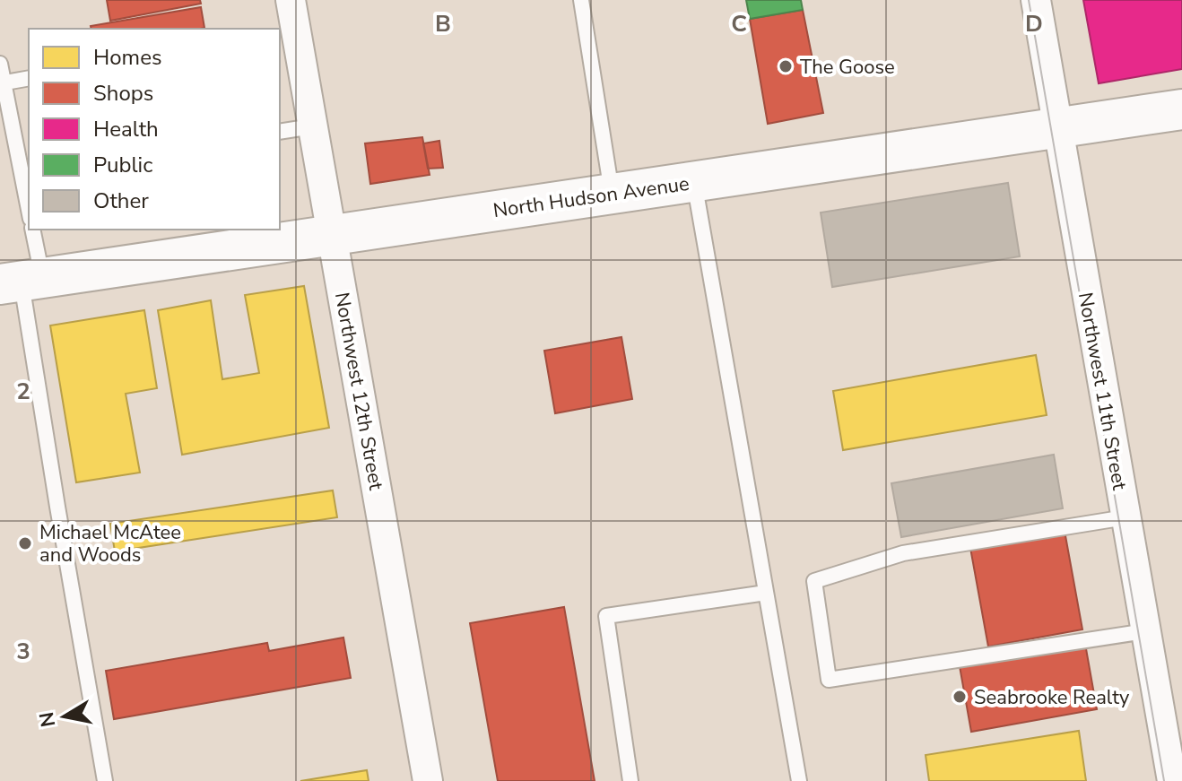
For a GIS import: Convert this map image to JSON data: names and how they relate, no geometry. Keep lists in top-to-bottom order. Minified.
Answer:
{"streets":{"street":["North Hudson Avenue","Northwest 12th Street","Northwest 11th Street"]},"crossings":[["North Hudson Avenue","Northwest 12th Street"],["North Hudson Avenue","Northwest 11th Street"]],"places":["The Goose","Michael McAtee and Woods","Seabrooke Realty"],"legend":["Homes","Shops","Health","Public","Other"],"north":"left","grid":{"columns":["B","C","D"],"rows":["2","3"]}}
